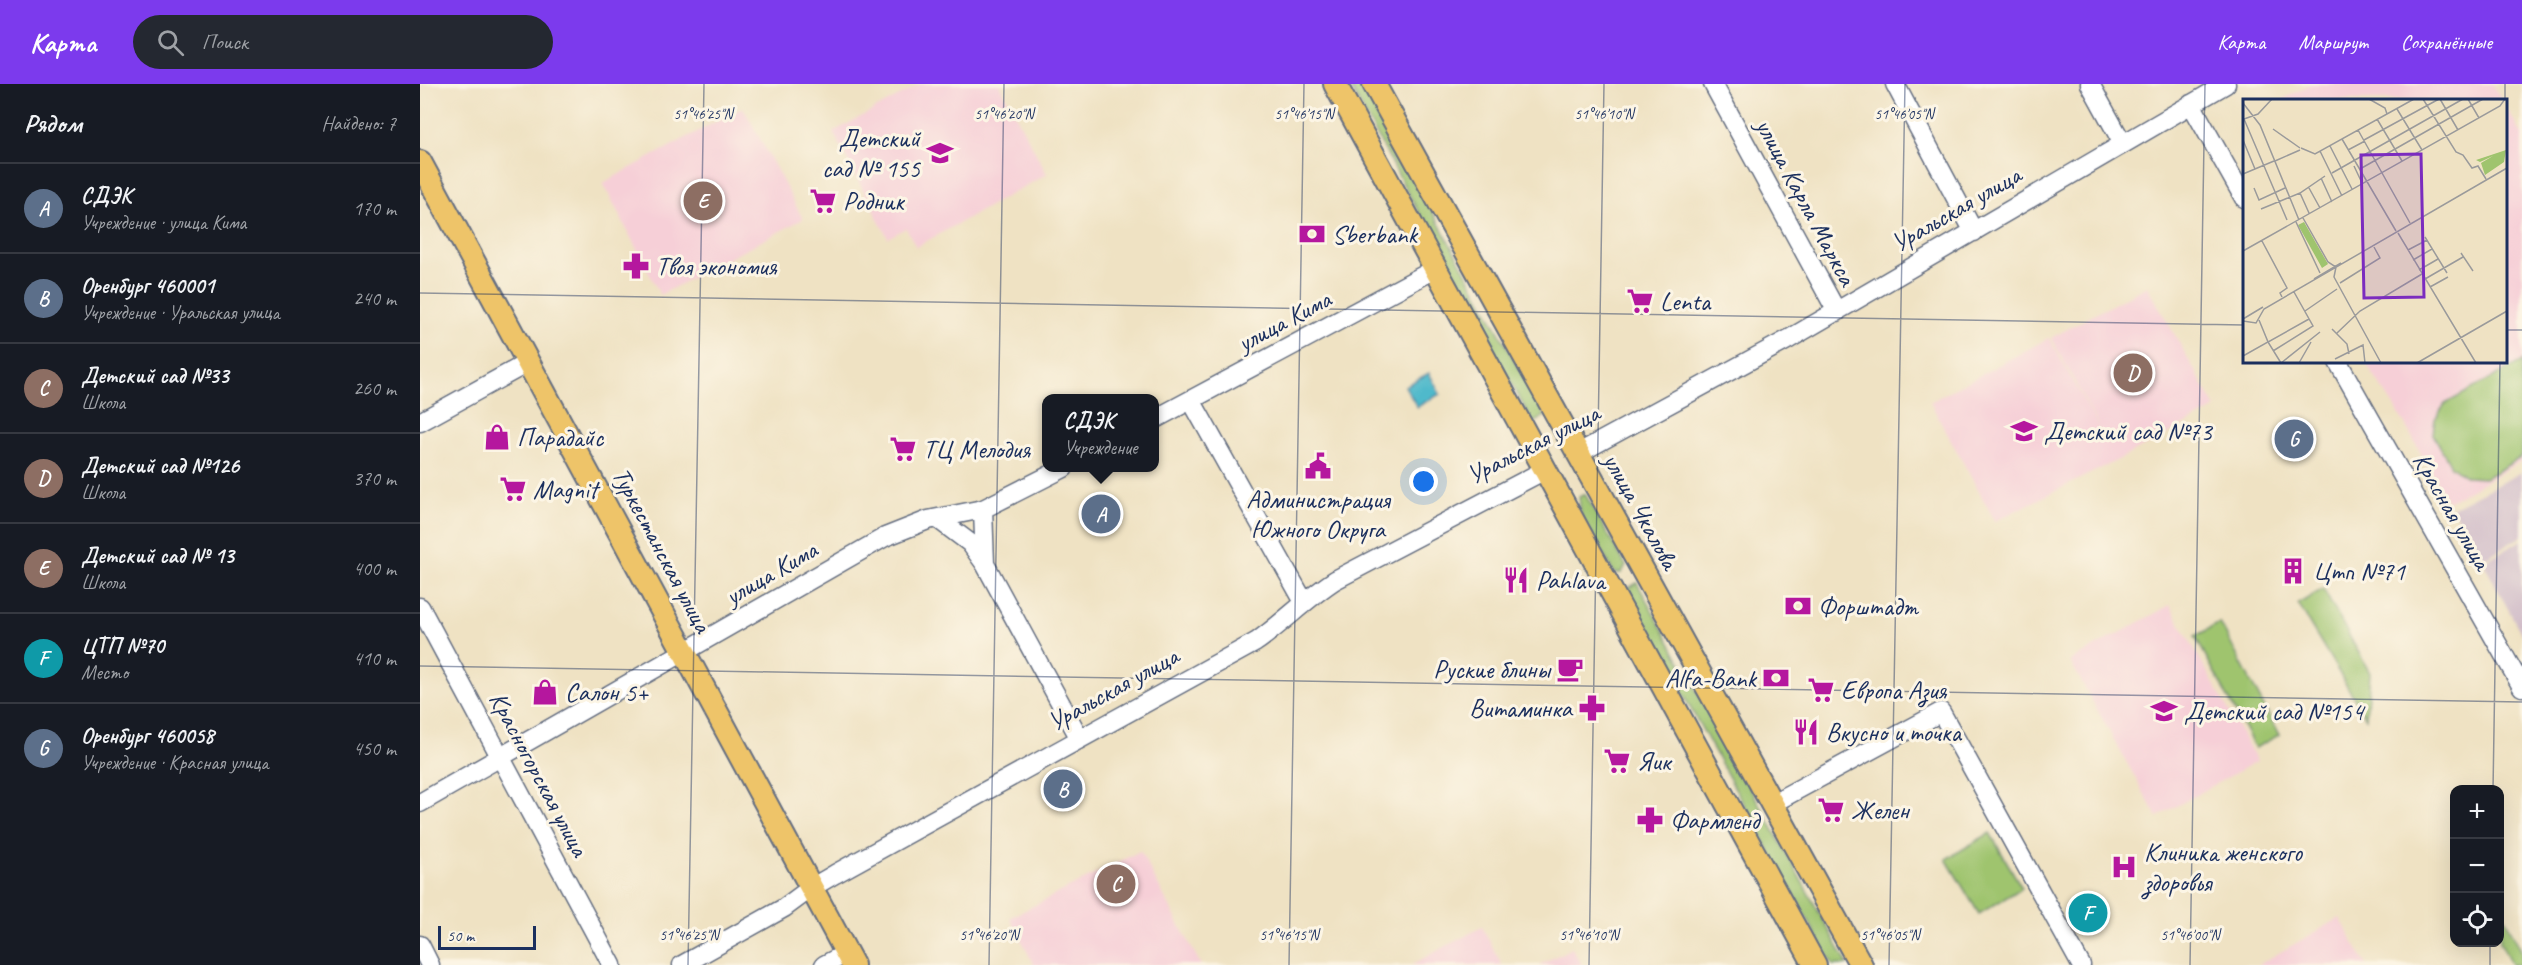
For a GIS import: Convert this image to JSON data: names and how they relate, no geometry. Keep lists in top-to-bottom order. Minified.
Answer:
{"streets":{"main road":["Уральская улица","улица Чкалова","Туркестанская улица"],"street":["улица Карла Маркса","улица Кима","Красная улица","Красногорская улица"]},"crossings":[["улица Карла Маркса","Уральская улица"],["Уральская улица","улица Чкалова"],["Уральская улица","Туркестанская улица"],["улица Кима","Туркестанская улица"],["улица Кима","Красногорская улица"]],"places":{"school or university":["Детский сад № 155","Детский сад №73","Детский сад №154"],"supermarket":["Родник","Lenta","ТЦ Мелодия","Magnit","Европа Азия","Яик","Желен"],"bank":["Sberbank","Форштадт","Alfa-Bank"],"pharmacy":["Твоя экономия","Витаминка","Фармленд"],"shop":["Парадайс","Салон 5+"],"public building":["Администрация Южного Округа"],"building":["Цтп №71"],"restaurant":["Pahlava","Вкусно и точка"],"cafe":["Руские блины"],"hospital":["Клиника женского здоровья"]},"scale_bar":"50 m","page":{"header":"Карта","search":"Поиск","nav":["Карта","Маршрут","Сохранённые"],"heading":["Рядом","Найдено: 7"],"list":[{"mark":"A","name":"СДЭК","note":"Учреждение · улица Кима","value":"170 m"},{"mark":"B","name":"Оренбург 460001","note":"Учреждение · Уральская улица","value":"240 m"},{"mark":"C","name":"Детский сад №33","note":"Школа","value":"260 m"},{"mark":"D","name":"Детский сад №126","note":"Школа","value":"370 m"},{"mark":"E","name":"Детский сад № 13","note":"Школа","value":"400 m"},{"mark":"F","name":"ЦТП №70","note":"Место","value":"410 m"},{"mark":"G","name":"Оренбург 460058","note":"Учреждение · Красная улица","value":"450 m"}],"pins":["E","D","G","A","B","C","F"],"popup":["СДЭК","Учреждение"],"map_buttons":["+","−"],"scale":"50 m"},"coordinates":["51°46'25\"N","51°46'20\"N","51°46'15\"N","51°46'10\"N","51°46'05\"N","51°46'00\"N"]}
